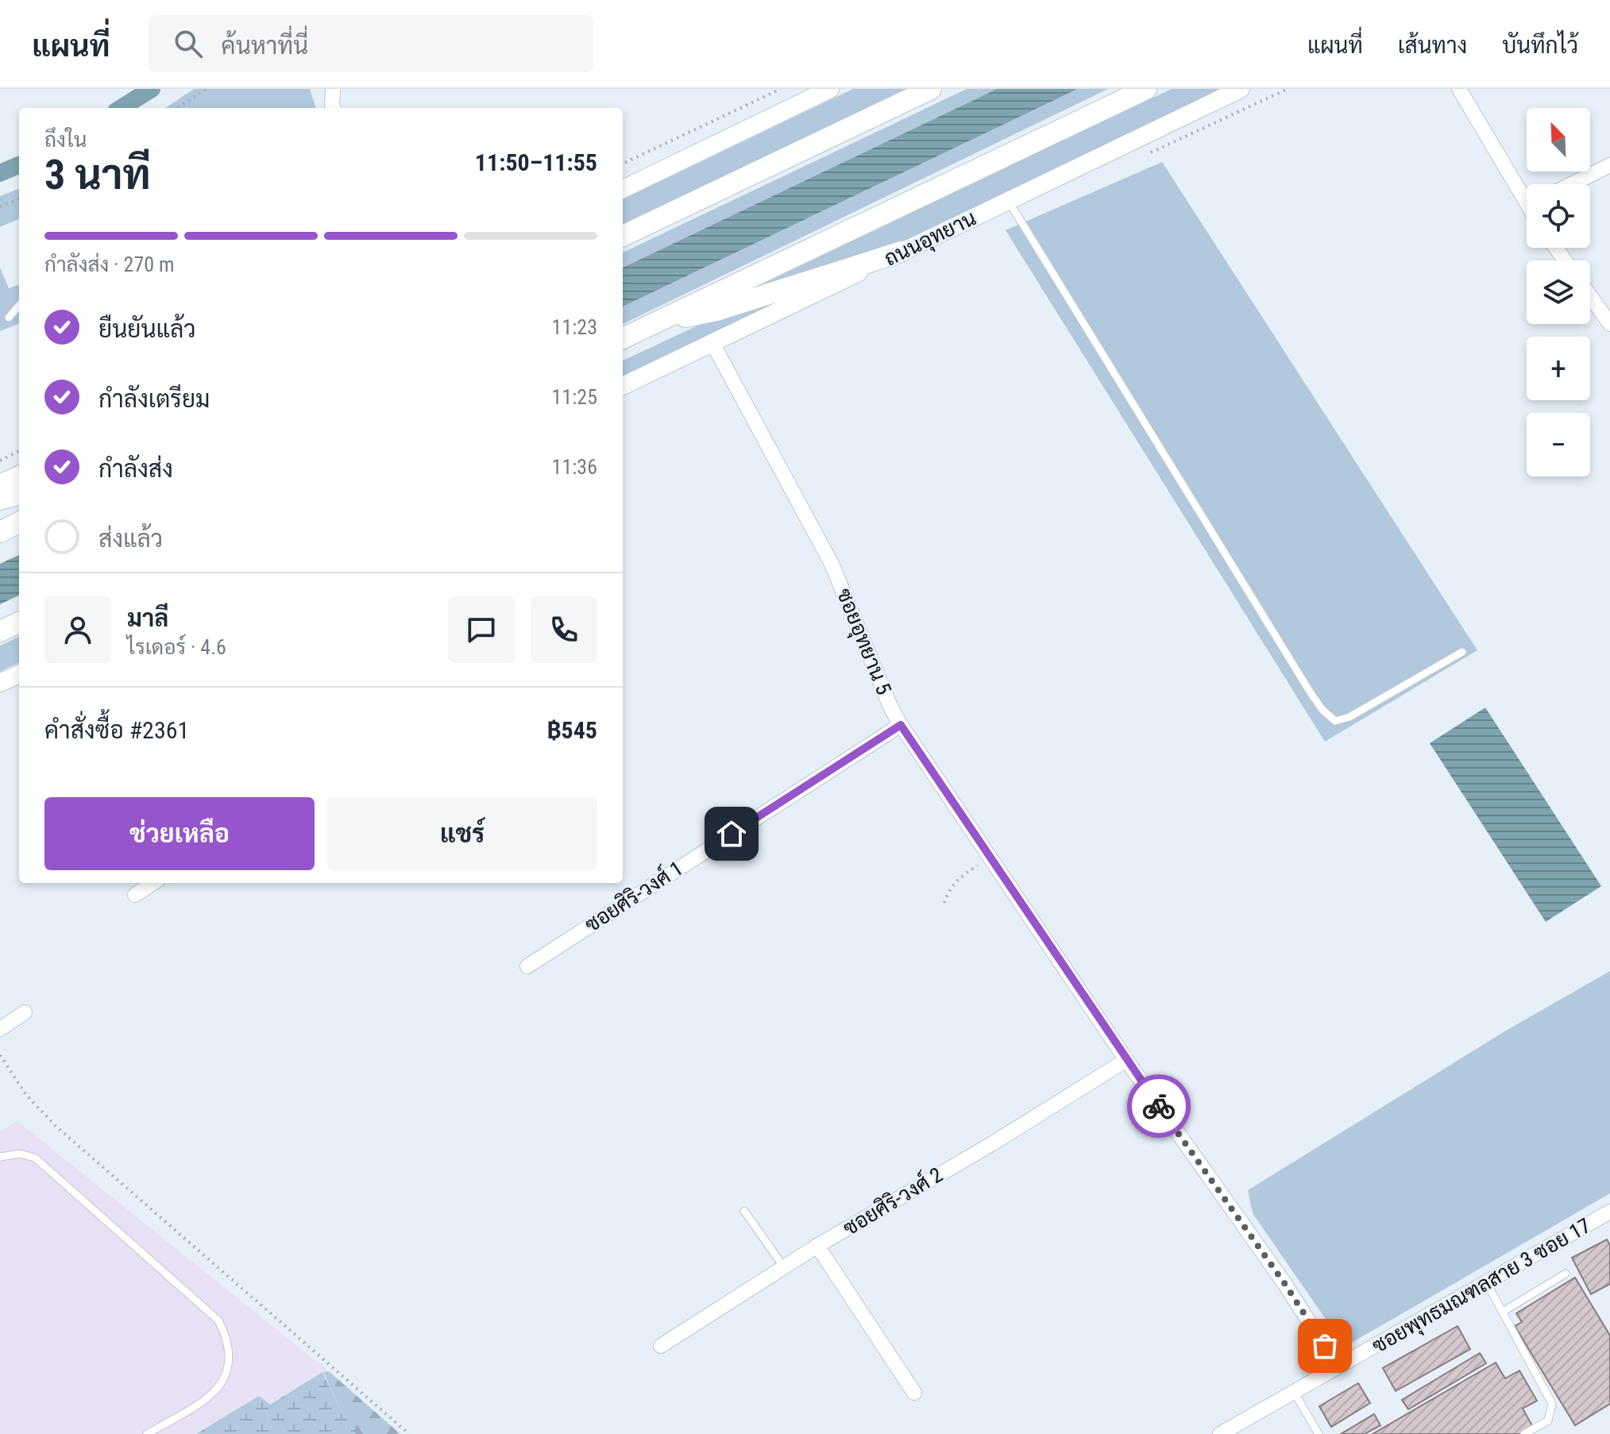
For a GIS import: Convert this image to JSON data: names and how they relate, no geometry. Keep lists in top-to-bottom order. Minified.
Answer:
{"streets":{"main road":["ถนนอุทยาน"],"street":["ซอยอุทยาน 5","ซอยศิริ-วงศ์ 1","ซอยศิริ-วงศ์ 2","ซอยพุทธมณฑลสาย 3 ซอย 17"]},"crossings":[["ถนนอุทยาน","ซอยอุทยาน 5"],["ซอยอุทยาน 5","ซอยศิริ-วงศ์ 1"],["ซอยอุทยาน 5","ซอยศิริ-วงศ์ 2"],["ซอยอุทยาน 5","ซอยพุทธมณฑลสาย 3 ซอย 17"]],"north":"top left","page":{"header":"แผนที่","search":"ค้นหาที่นี่","nav":["แผนที่","เส้นทาง","บันทึกไว้"],"map_buttons":["+","−"],"heading":["3 นาที","ถึงใน","11:50–11:55"],"panel":["มาลี","ไรเดอร์ · 4.6","คำสั่งซื้อ #2361","฿545"],"bar":"กำลังส่ง · 270 m","list":[["ยืนยันแล้ว","11:23"],["กำลังเตรียม","11:25"],["กำลังส่ง","11:36"],"ส่งแล้ว"],"buttons":["ช่วยเหลือ","แชร์"]}}
